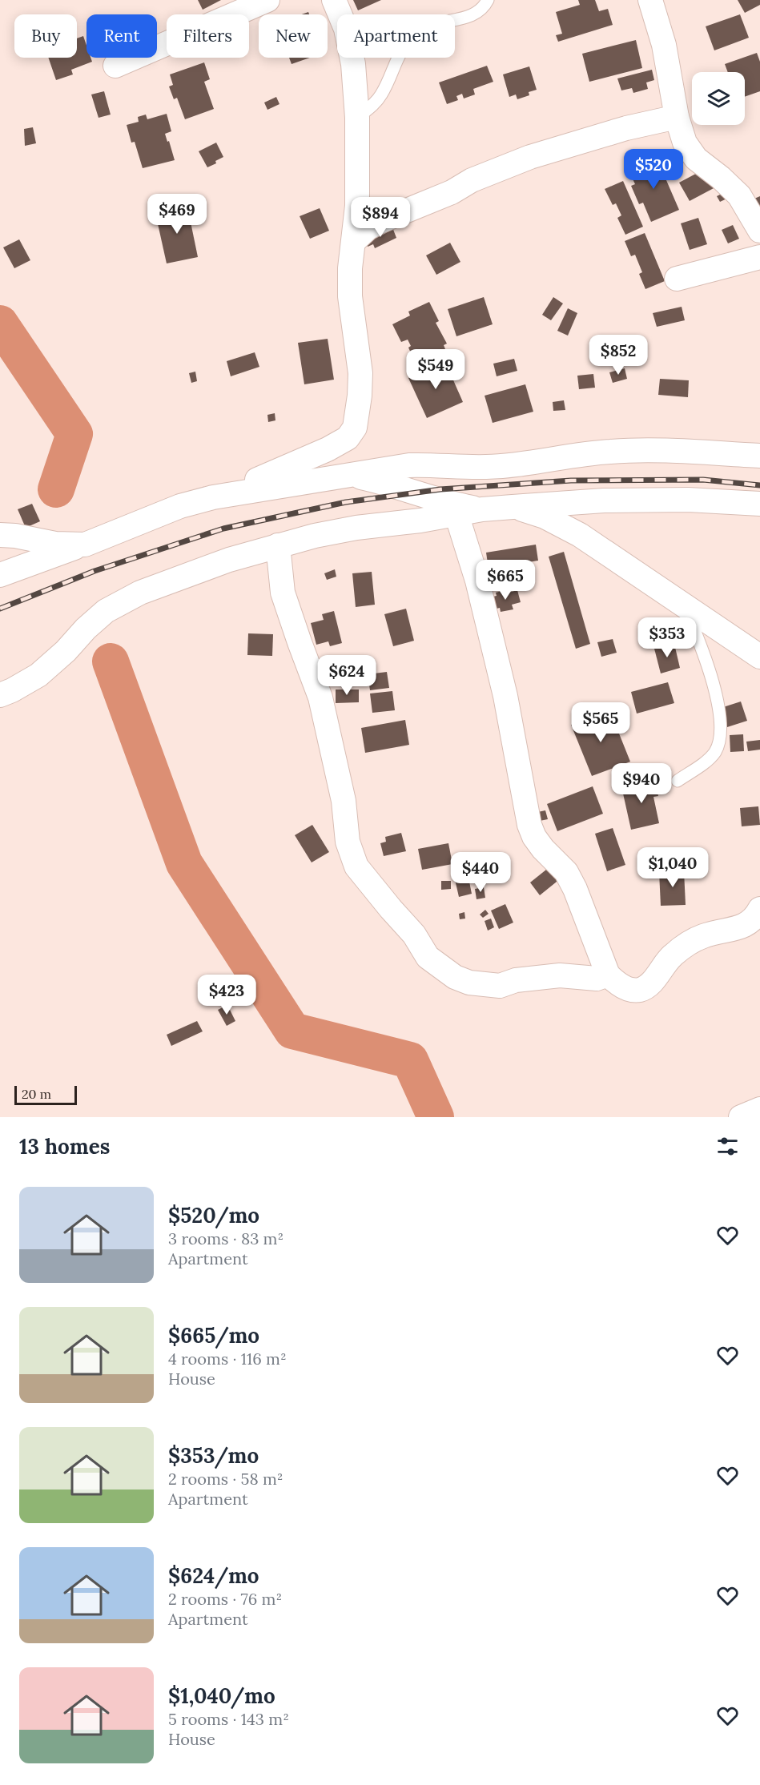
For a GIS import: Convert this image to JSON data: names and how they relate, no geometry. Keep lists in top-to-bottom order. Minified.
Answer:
{"scale_bar":"20 m","page":{"chip":["Buy","Rent","Filters","New","Apartment"],"price":["$520","$469","$894","$852","$549","$665","$353","$624","$565","$940","$1,040","$440","$423"],"scale":"20 m","heading":"13 homes","list":[{"name":"$520/mo","note":"3 rooms · 83 m² · Apartment"},{"name":"$665/mo","note":"4 rooms · 116 m² · House"},{"name":"$353/mo","note":"2 rooms · 58 m² · Apartment"},{"name":"$624/mo","note":"2 rooms · 76 m² · Apartment"},{"name":"$1,040/mo","note":"5 rooms · 143 m² · House"}]}}
